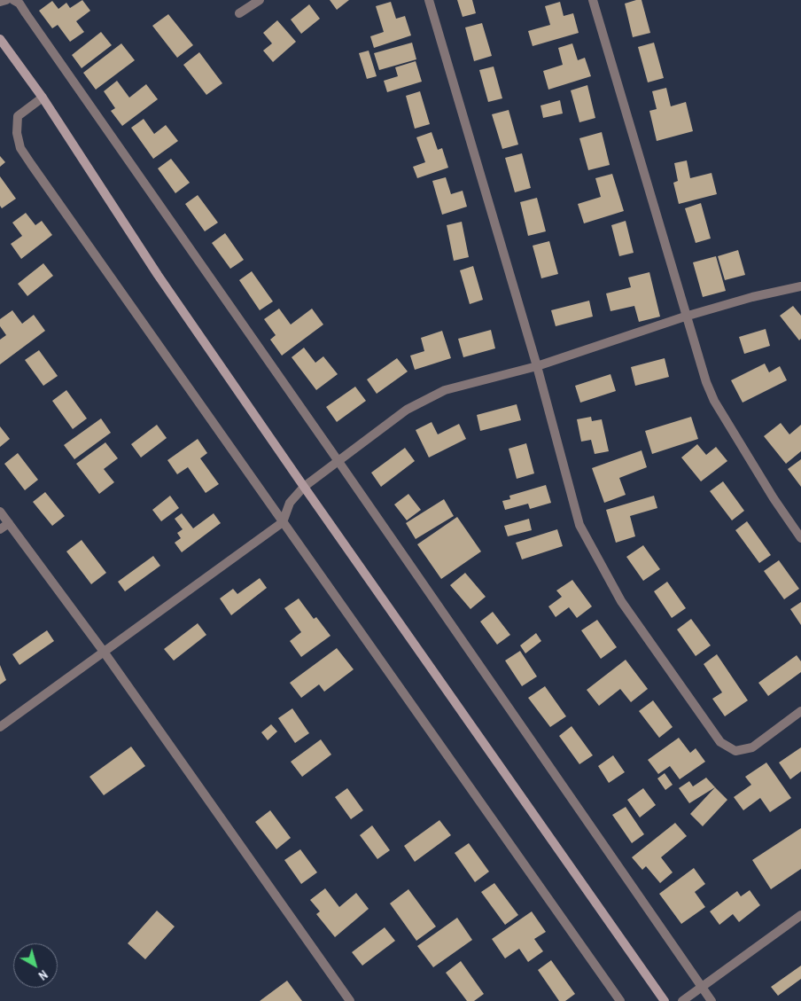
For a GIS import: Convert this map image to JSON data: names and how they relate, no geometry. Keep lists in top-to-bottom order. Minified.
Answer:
{"north":"bottom right"}
